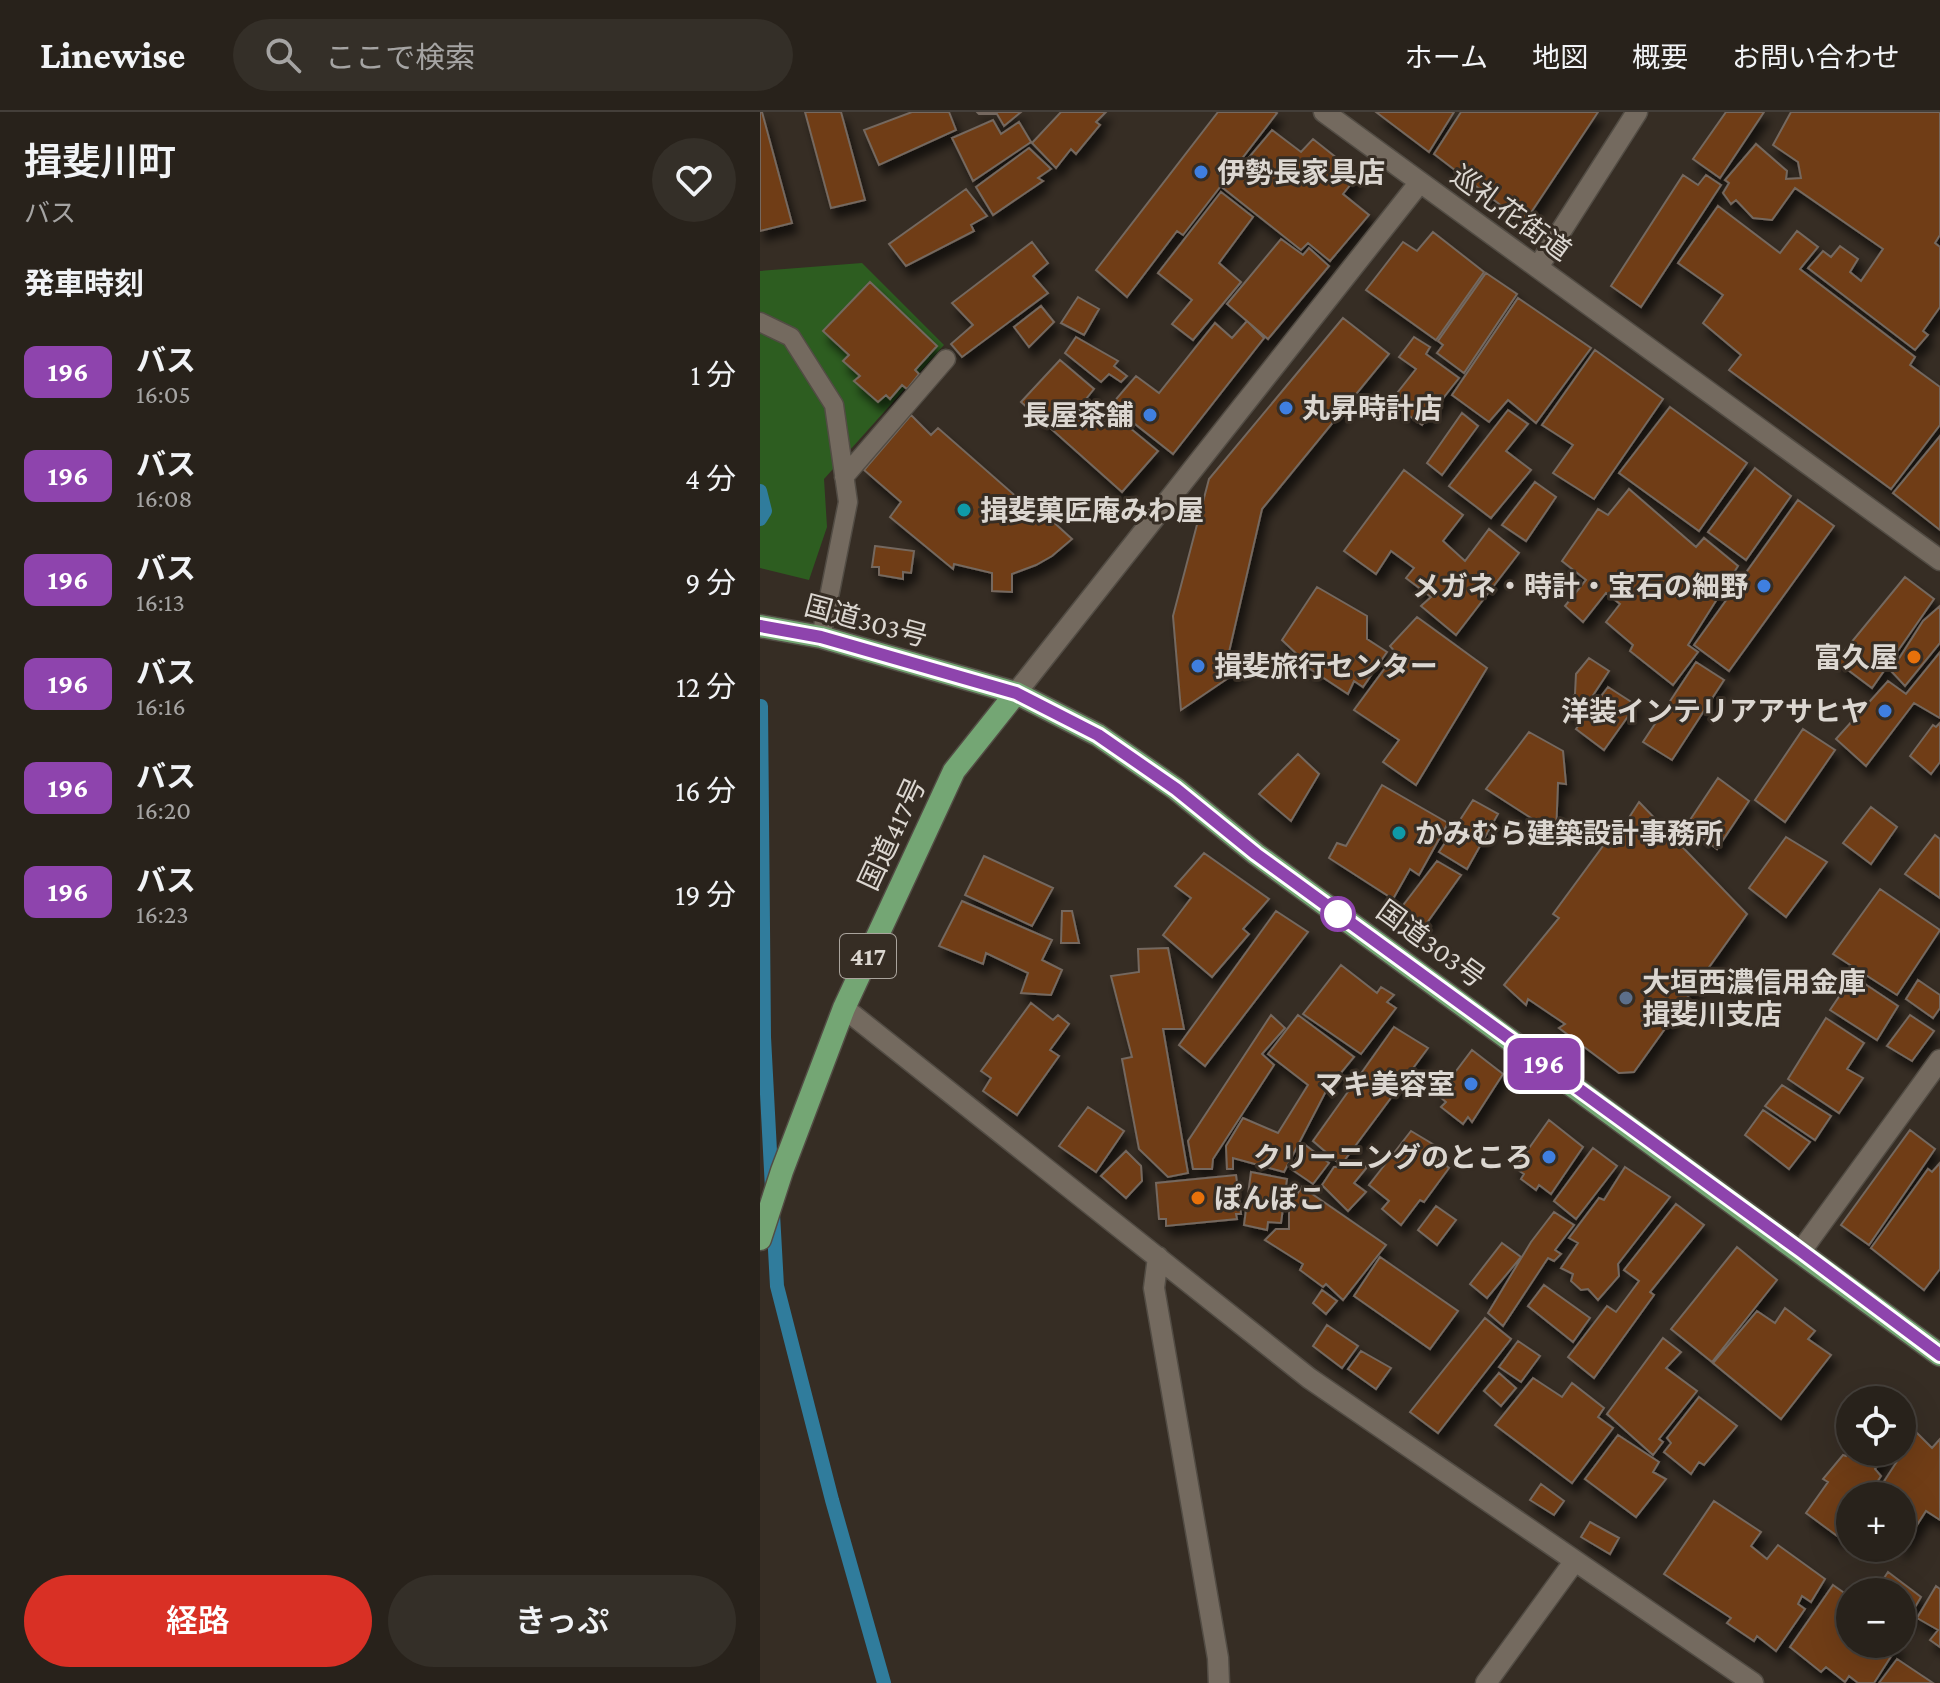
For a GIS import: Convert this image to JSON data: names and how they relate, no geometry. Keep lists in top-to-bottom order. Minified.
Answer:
{"streets":{"highway":["国道303号","国道417号","417"],"street":["巡礼花街道"]},"crossings":[["巡礼花街道","国道303号"],["巡礼花街道","国道417号"],["国道303号","国道417号"]],"places":["伊勢長家具店","丸昇時計店","長屋茶舗","揖斐菓匠庵みわ屋","メガネ・時計・宝石の細野","富久屋","揖斐旅行センター","洋装インテリアアサヒヤ","かみむら建築設計事務所","大垣西濃信用金庫 揖斐川支店","マキ美容室","クリーニングのところ","ぽんぽこ"],"lines":["bus line 196"],"page":{"header":"Linewise","search":"ここで検索","nav":["ホーム","地図","概要","お問い合わせ"],"heading":[["揖斐川町","バス"],"発車時刻"],"on_map":"196","list":[{"mark":"196","name":"バス","note":"16:05","value":"1 分"},{"mark":"196","name":"バス","note":"16:08","value":"4 分"},{"mark":"196","name":"バス","note":"16:13","value":"9 分"},{"mark":"196","name":"バス","note":"16:16","value":"12 分"},{"mark":"196","name":"バス","note":"16:20","value":"16 分"},{"mark":"196","name":"バス","note":"16:23","value":"19 分"}],"map_buttons":["+","−"],"buttons":["経路","きっぷ"]}}
